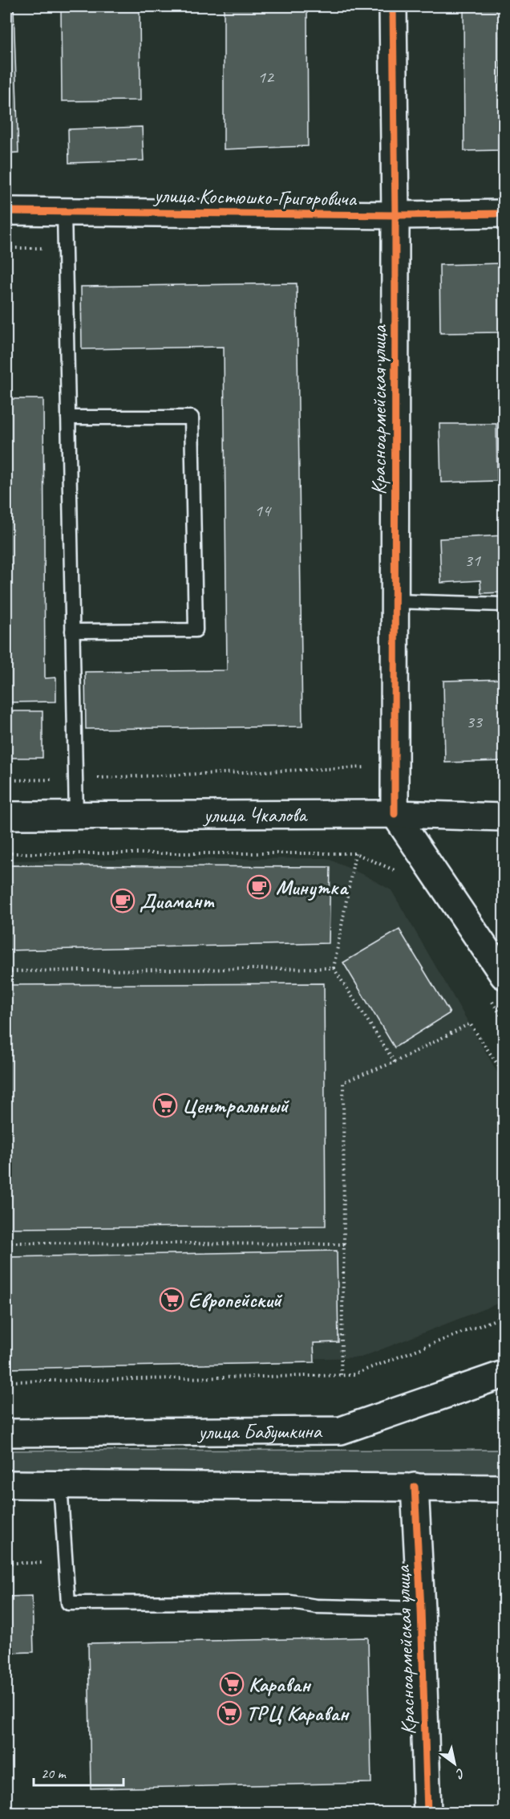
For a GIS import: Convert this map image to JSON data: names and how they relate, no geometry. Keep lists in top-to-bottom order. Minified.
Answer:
{"streets":{"main road":["улица Костюшко-Григоровича","Красноармейская улица","улица Чкалова","улица Бабушкина"]},"crossings":[["улица Костюшко-Григоровича","Красноармейская улица"],["Красноармейская улица","улица Чкалова"]],"places":{"cafe":["Минутка","Диамант"],"supermarket":["Центральный","Европейский","Караван","ТРЦ Караван"]},"house_numbers":["12","14","31","33"],"scale_bar":"20 m","north":"bottom right"}
